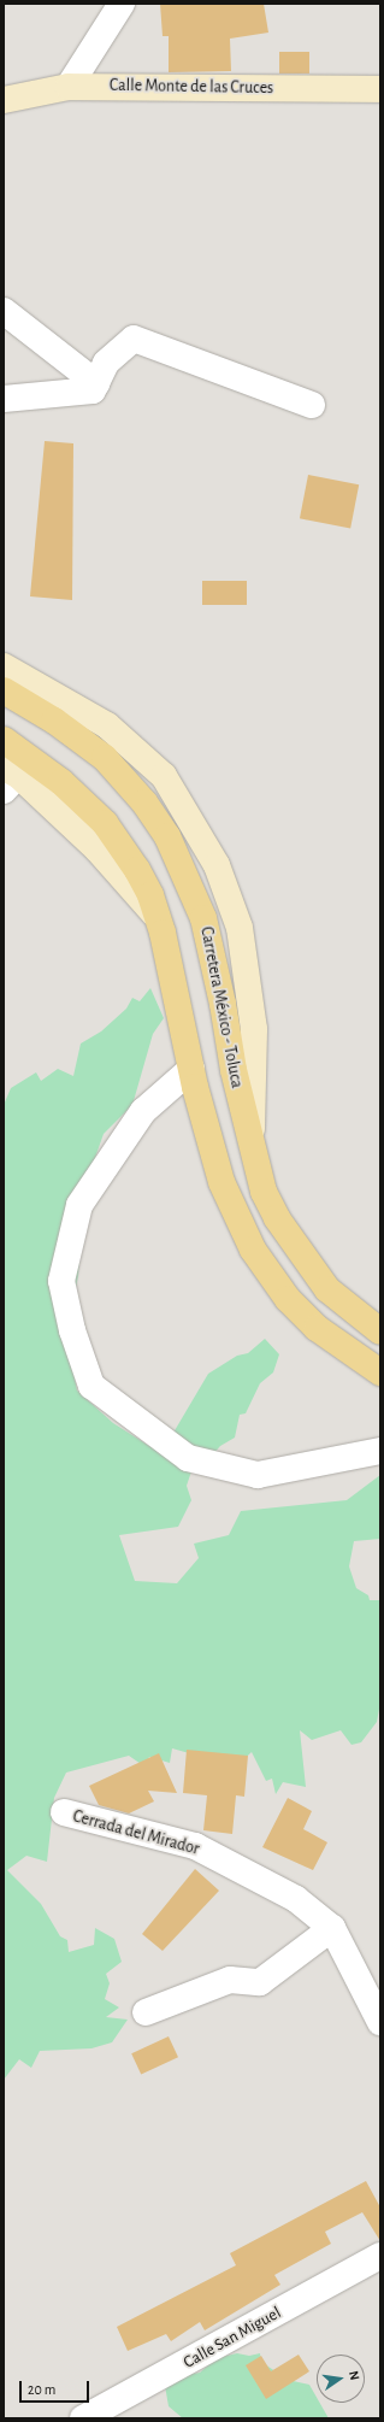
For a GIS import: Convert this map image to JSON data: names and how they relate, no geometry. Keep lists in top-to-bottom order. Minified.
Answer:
{"streets":{"main road":["Carretera México - Toluca"],"street":["Calle Monte de las Cruces","Cerrada del Mirador","Calle San Miguel"]},"scale_bar":"20 m","north":"right"}
